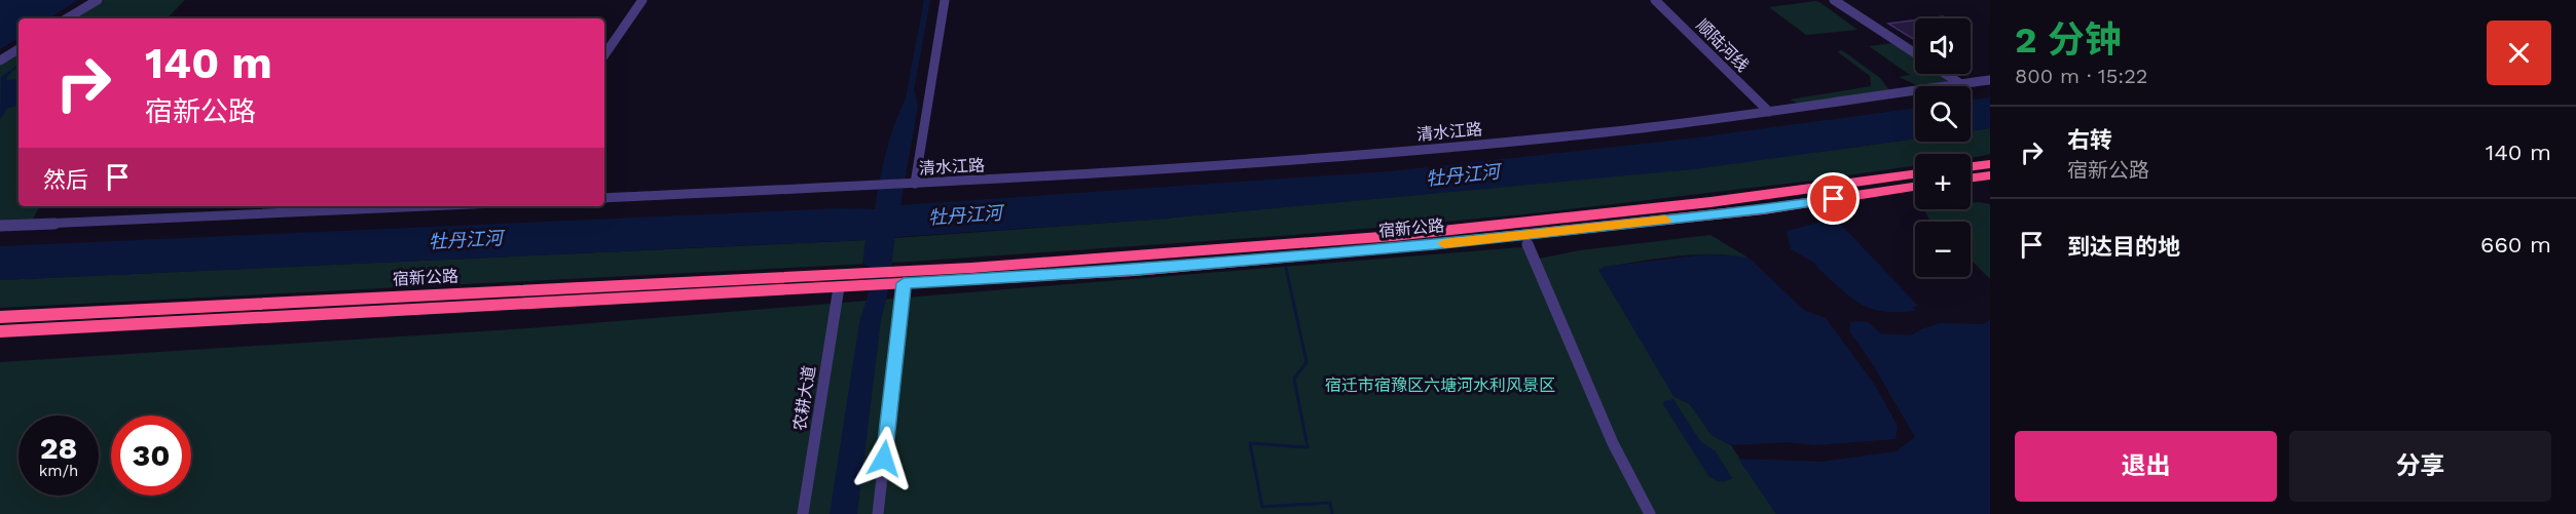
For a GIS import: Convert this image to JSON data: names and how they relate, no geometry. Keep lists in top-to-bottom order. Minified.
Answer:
{"streets":{"highway":["宿新公路"],"street":["顺陆河线","清水江路","农耕大道"]},"crossings":[["顺陆河线","清水江路"],["宿新公路","农耕大道"]],"water":["牡丹江河"],"parks":["宿迁市宿豫区六塘河水利风景区"],"page":{"heading":["2 分钟","800 m · 15:22"],"map_buttons":["+","−"],"turn":["140 m","宿新公路"],"list":[{"name":"右转","note":"宿新公路","value":"140 m"},{"name":"到达目的地","value":"660 m"}],"then":"然后","speed":"28 km/h","limit":"30","buttons":["退出","分享"]}}
